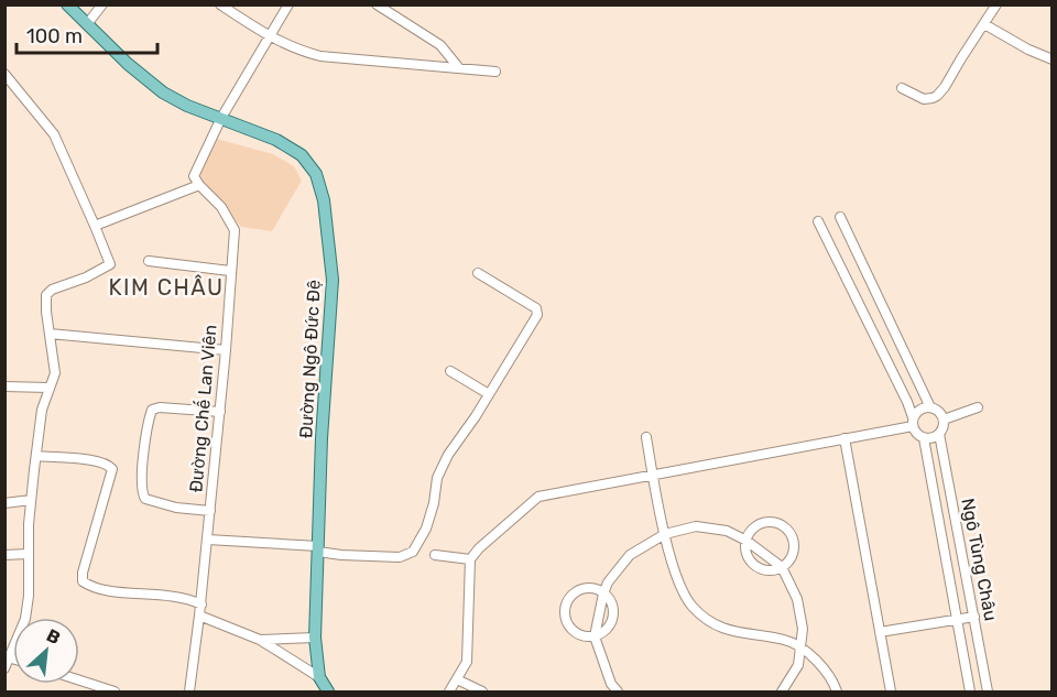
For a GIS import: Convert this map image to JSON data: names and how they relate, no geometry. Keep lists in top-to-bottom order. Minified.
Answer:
{"streets":{"main road":["Đường Ngô Đức Đệ"],"street":["Đường Chế Lan Viên","Ngô Tùng Châu"]},"districts":["KIM CHÂU"],"scale_bar":"100 m","north":"top right"}
